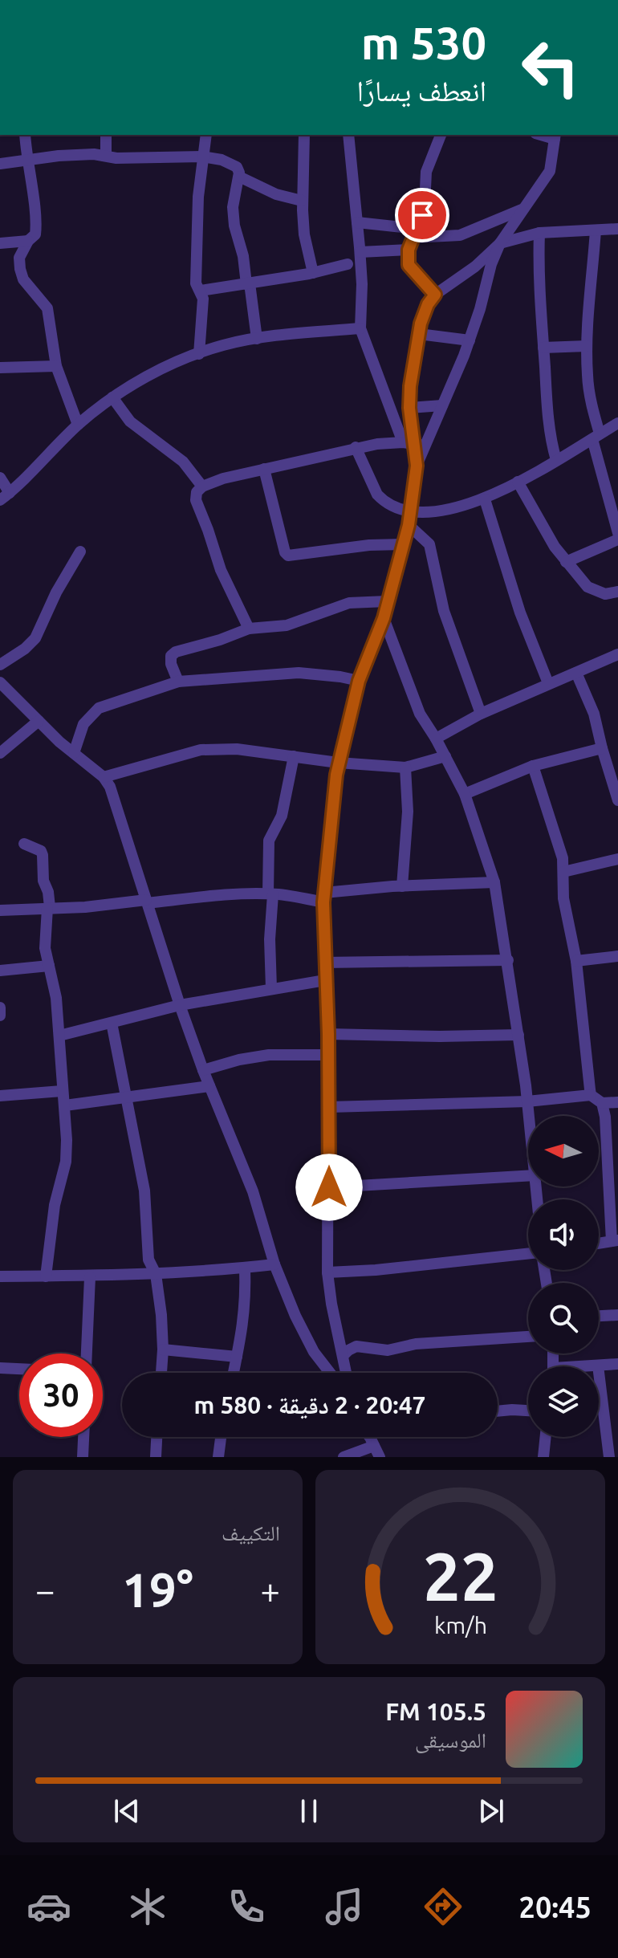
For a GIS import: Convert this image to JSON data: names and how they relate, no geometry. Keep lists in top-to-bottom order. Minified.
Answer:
{"north":"left","page":{"turn":["530 m","انعطف يسارًا"],"limit":"30","trip":"20:47 · 2 دقيقة · 580 m","tile":"التكييف","heat":["−","19°","+"],"song":["105.5 FM","الموسيقى"],"tabs":"20:45","gauge":["22","km/h"]}}
